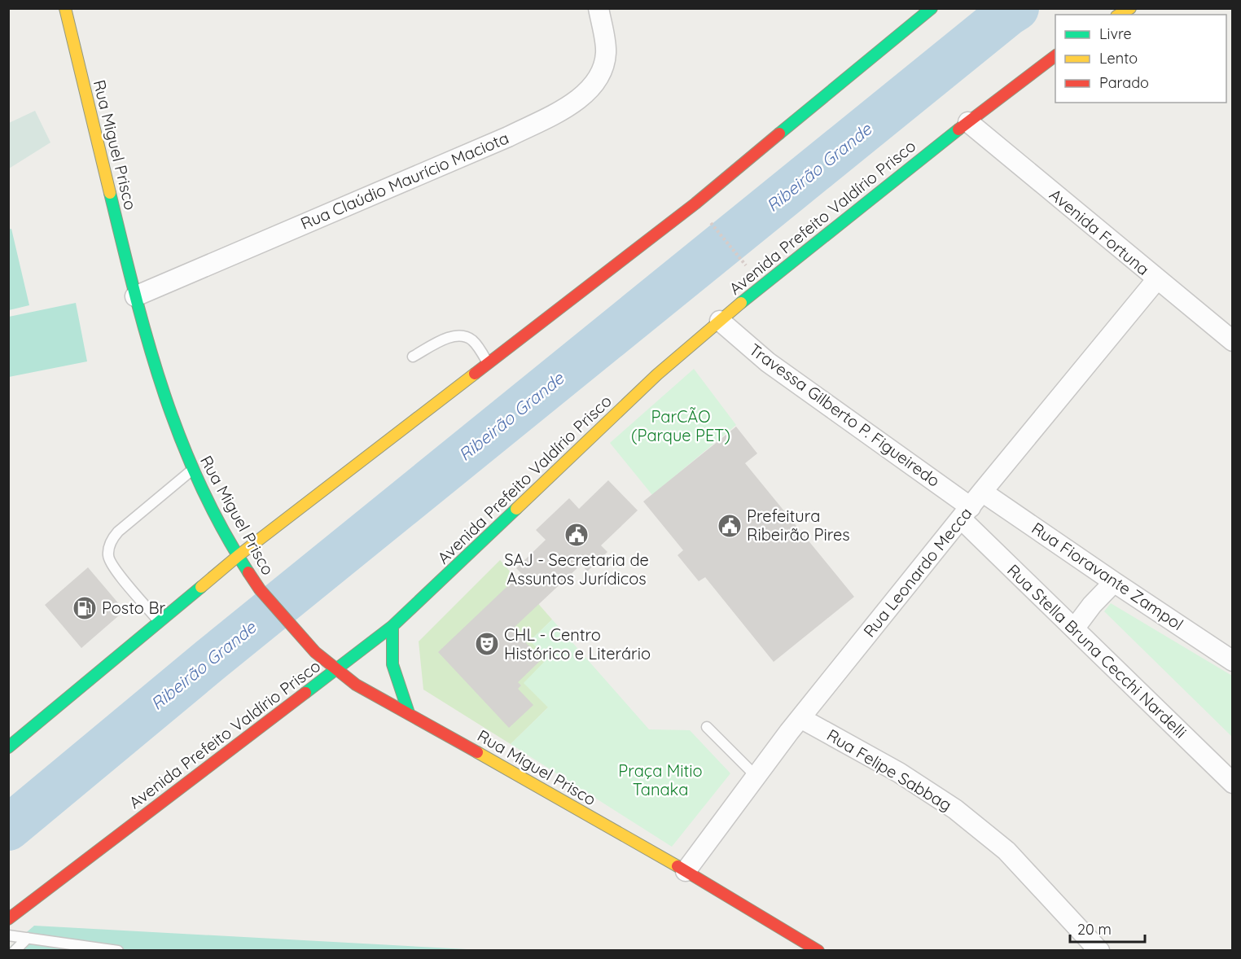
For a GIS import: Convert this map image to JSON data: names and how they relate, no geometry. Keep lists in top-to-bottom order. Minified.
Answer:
{"streets":{"main road":["Rua Miguel Prisco","Avenida Prefeito Valdírio Prisco"],"street":["Rua Claúdio Maurício Maciota","Avenida Fortuna","Travessa Gilberto P. Figueiredo","Rua Leonardo Mecca","Rua Fioravante Zampol","Rua Stella Bruna Cecchi Nardelli","Rua Felipe Sabbag"]},"crossings":[["Rua Miguel Prisco","Rua Claúdio Maurício Maciota"],["Rua Miguel Prisco","Avenida Prefeito Valdírio Prisco"],["Rua Miguel Prisco","Rua Leonardo Mecca"],["Avenida Prefeito Valdírio Prisco","Avenida Fortuna"],["Avenida Prefeito Valdírio Prisco","Travessa Gilberto P. Figueiredo"],["Avenida Fortuna","Rua Leonardo Mecca"],["Travessa Gilberto P. Figueiredo","Rua Leonardo Mecca"],["Travessa Gilberto P. Figueiredo","Rua Fioravante Zampol"],["Travessa Gilberto P. Figueiredo","Rua Stella Bruna Cecchi Nardelli"],["Rua Leonardo Mecca","Rua Fioravante Zampol"],["Rua Leonardo Mecca","Rua Stella Bruna Cecchi Nardelli"],["Rua Leonardo Mecca","Rua Felipe Sabbag"],["Rua Fioravante Zampol","Rua Stella Bruna Cecchi Nardelli"]],"water":["Ribeirão Grande"],"parks":["ParCÃO (Parque PET)","Praça Mitio Tanaka"],"places":{"public building":["Prefeitura Ribeirão Pires","SAJ - Secretaria de Assuntos Jurídicos"],"fuel station":["Posto Br"],"theatre":["CHL - Centro Histórico e Literário"]},"legend":["Livre","Lento","Parado"],"scale_bar":"20 m"}
